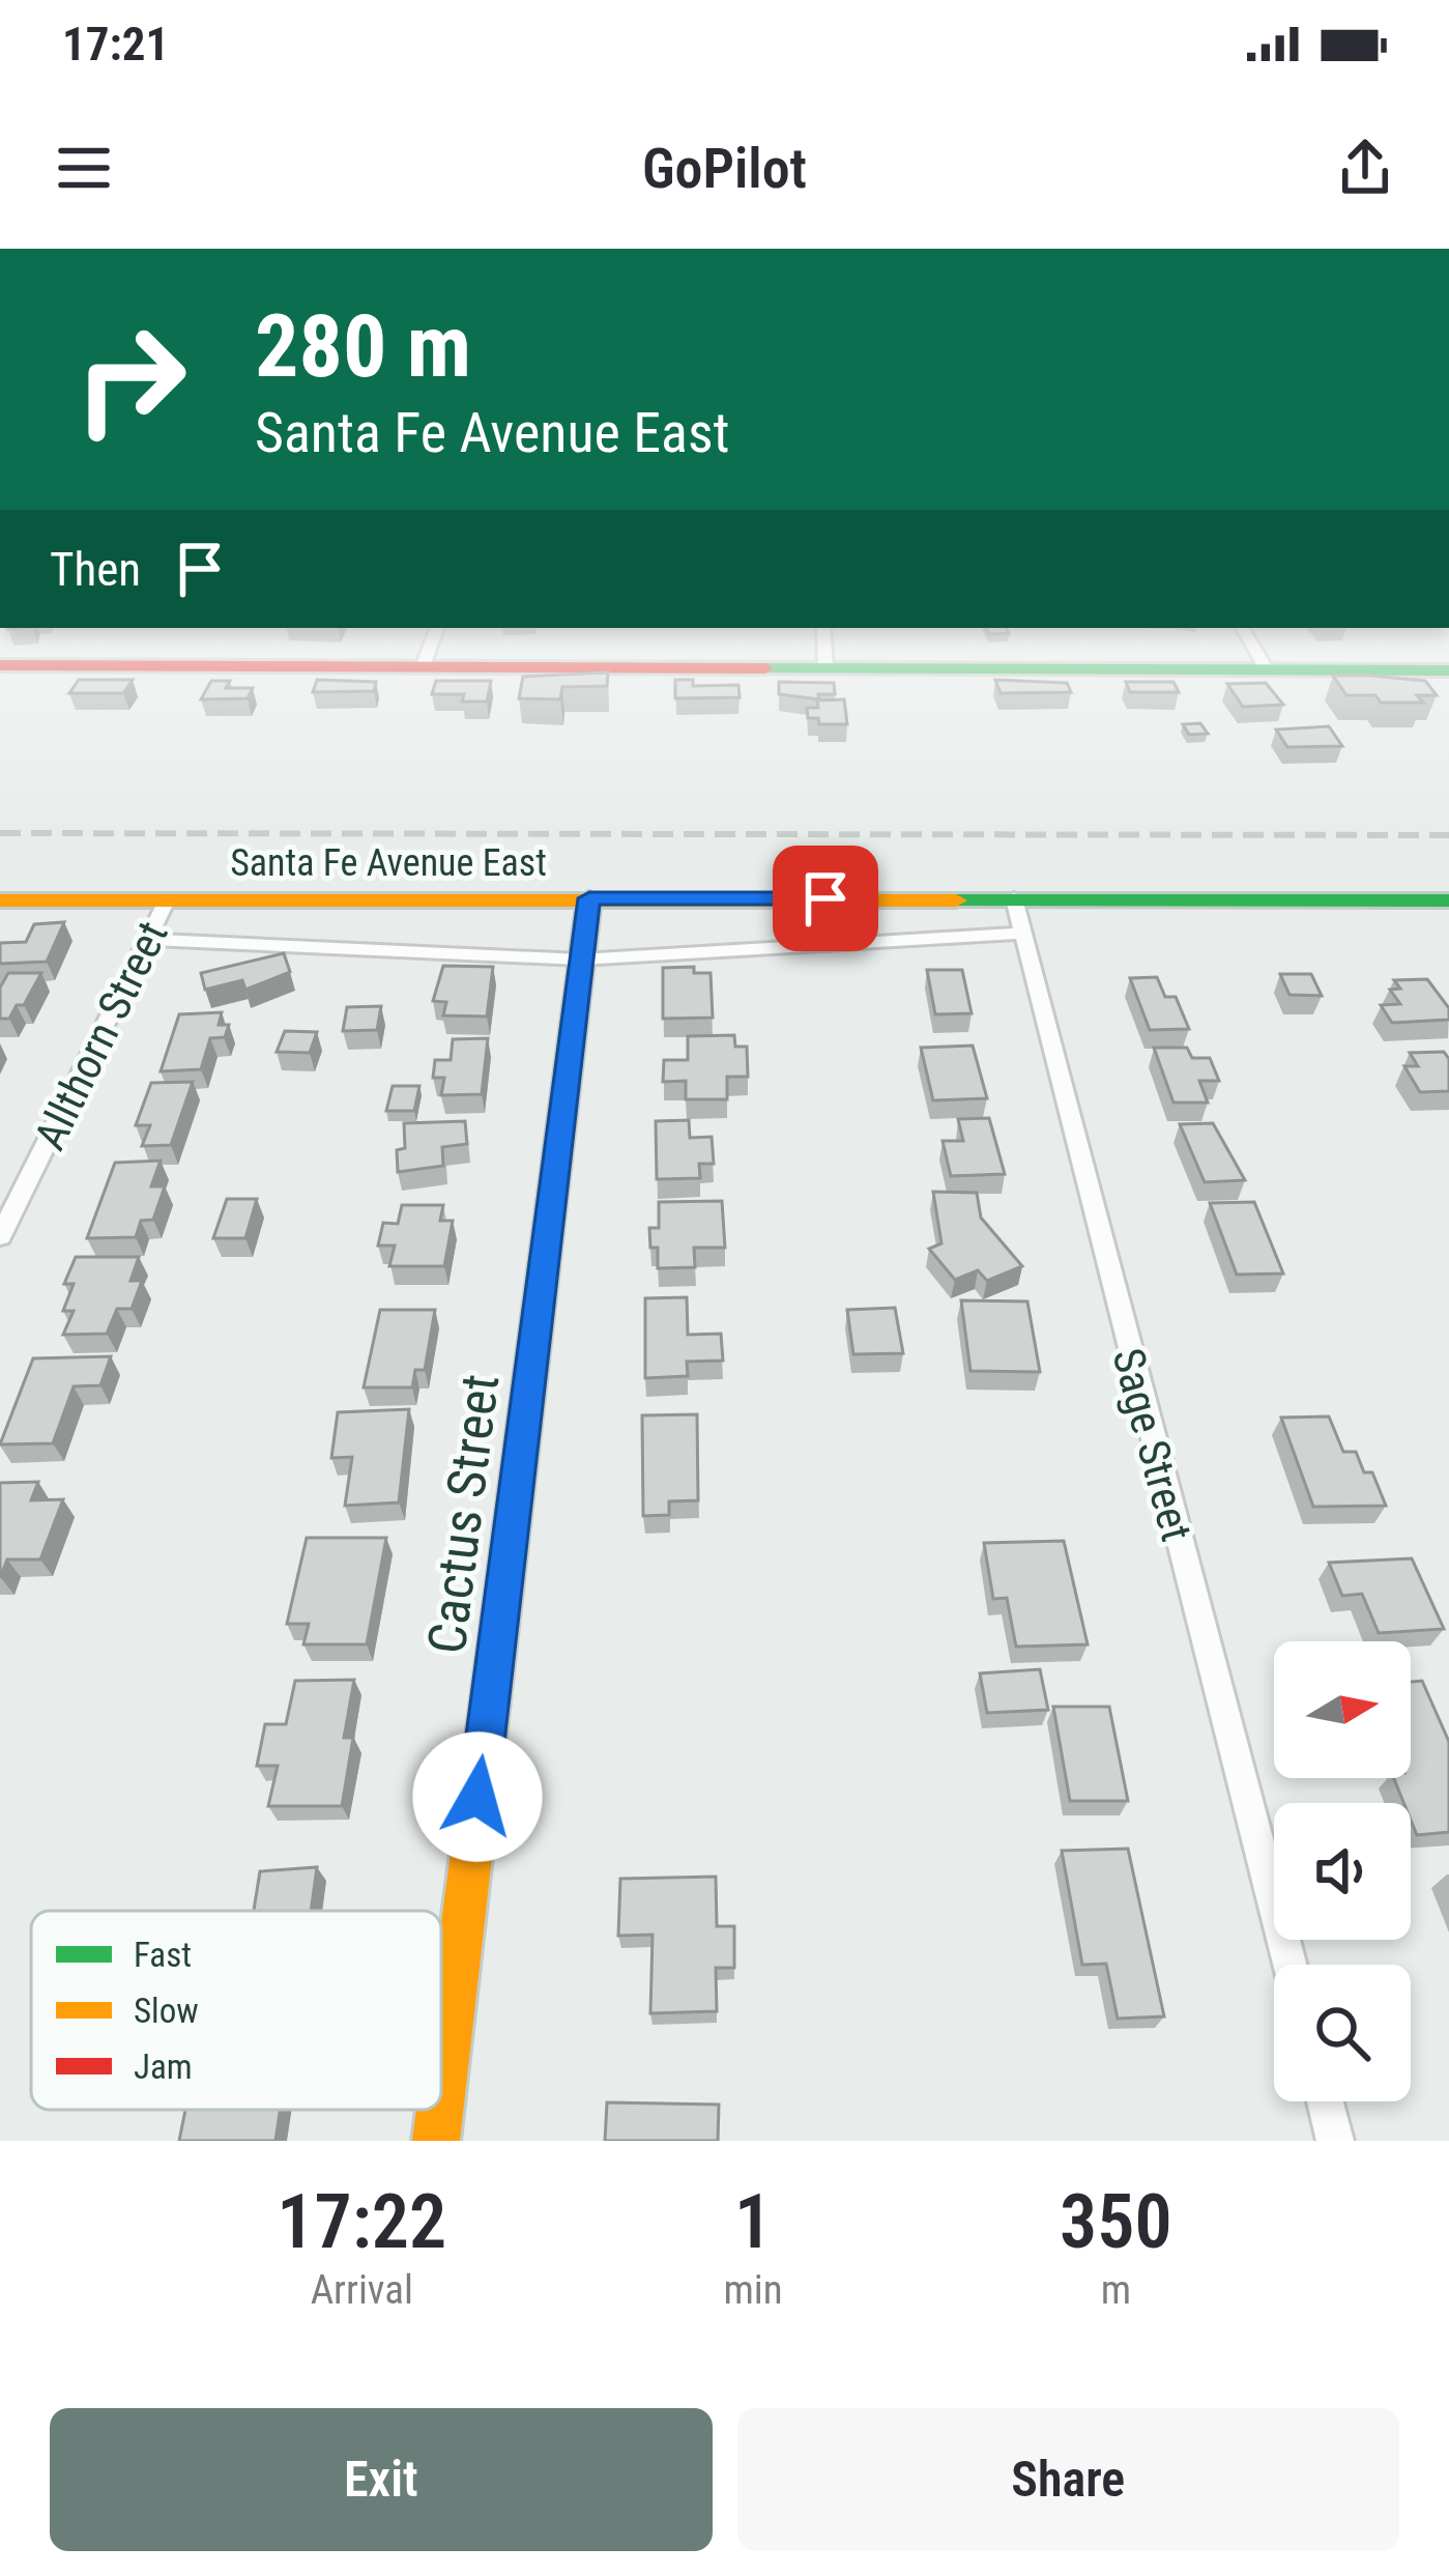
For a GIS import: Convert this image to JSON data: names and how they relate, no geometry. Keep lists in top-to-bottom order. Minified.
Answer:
{"streets":{"street":["Santa Fe Avenue East","Allthorn Street","Sage Street","Cactus Street"]},"crossings":[["Santa Fe Avenue East","Allthorn Street"],["Santa Fe Avenue East","Sage Street"],["Santa Fe Avenue East","Cactus Street"]],"legend":["Fast","Slow","Jam"],"north":"right","page":{"status":"17:21","header":"GoPilot","turn":["280 m","Santa Fe Avenue East"],"then":"Then","eta":["17:22","Arrival","1","min","350","m"],"buttons":["Exit","Share"]}}
